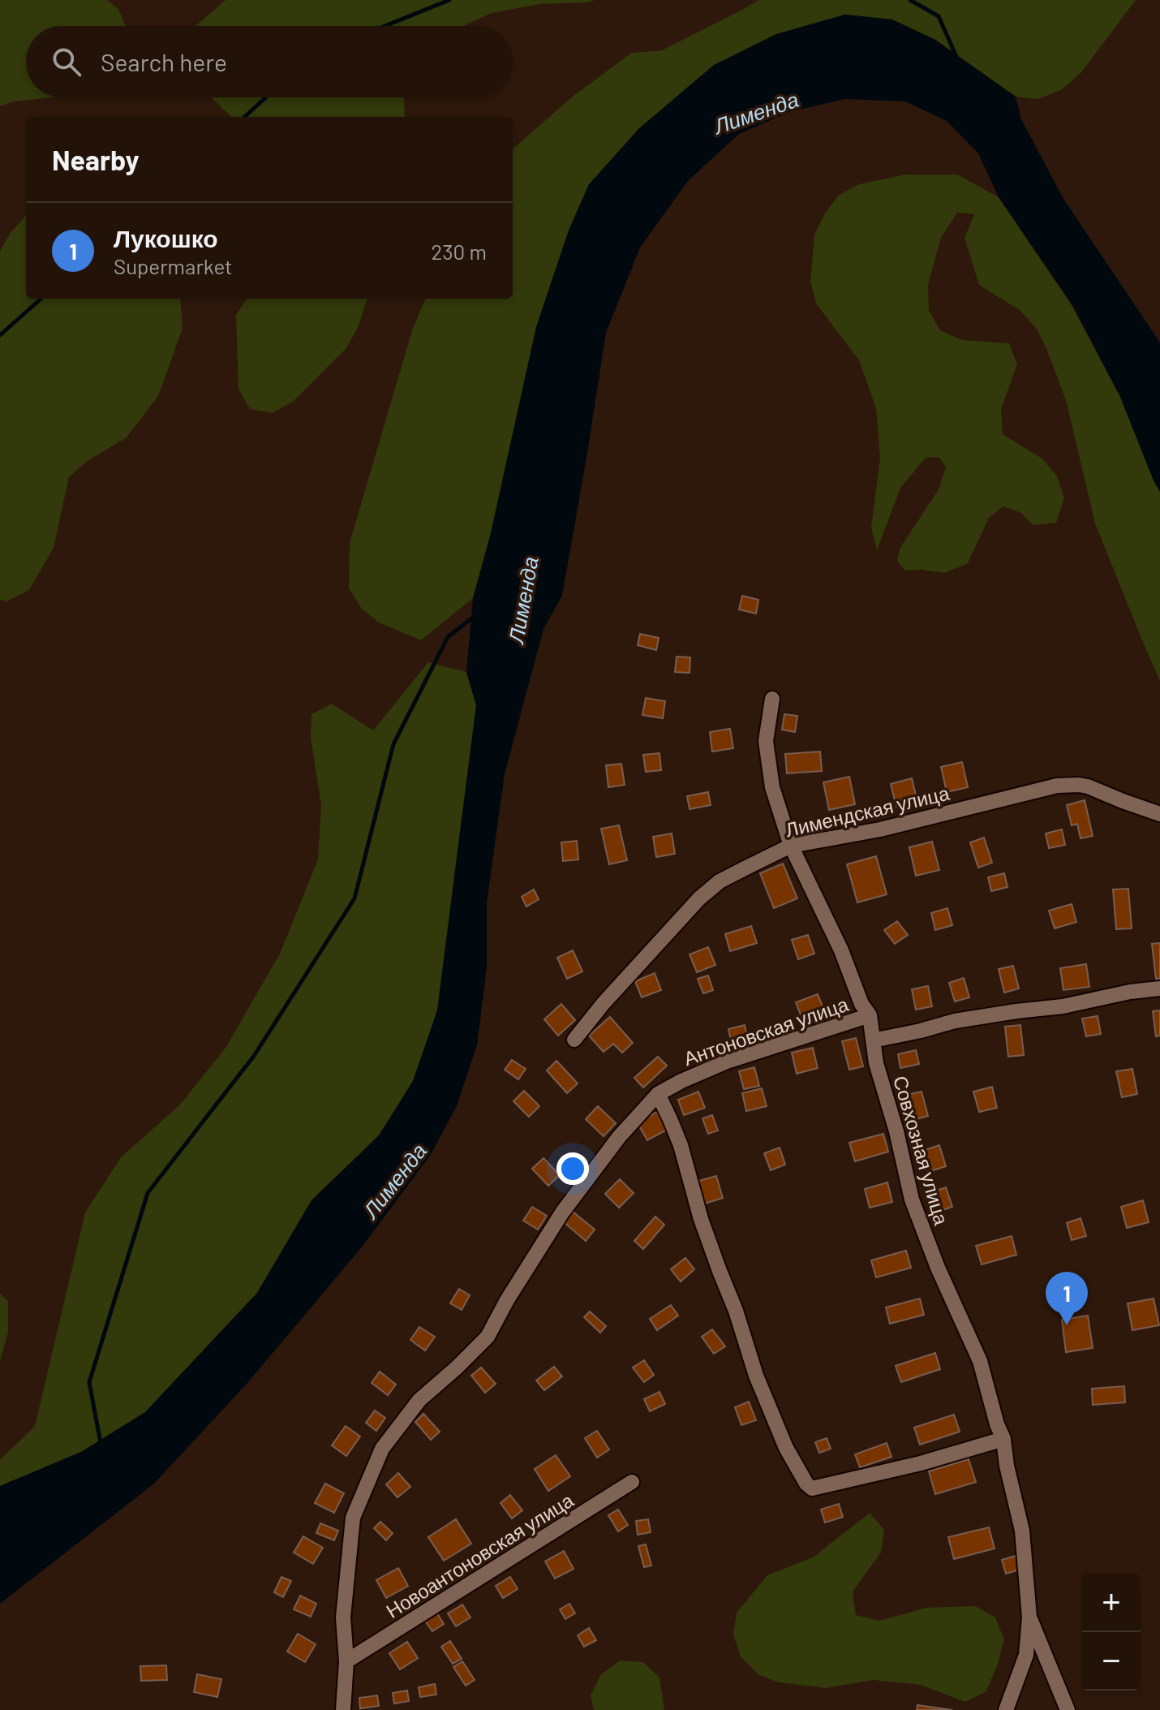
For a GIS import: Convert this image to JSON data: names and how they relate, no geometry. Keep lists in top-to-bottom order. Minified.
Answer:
{"streets":{"street":["Лимендская улица","Антоновская улица","Совхозная улица","Новоантоновская улица"]},"crossings":[["Лимендская улица","Совхозная улица"],["Антоновская улица","Совхозная улица"],["Антоновская улица","Новоантоновская улица"]],"water":["Лименда"],"page":{"search":"Search here","heading":"Nearby","list":[{"mark":"1","name":"Лукошко","note":"Supermarket","value":"230 m"}],"pins":"1","map_buttons":["+","−"]}}
